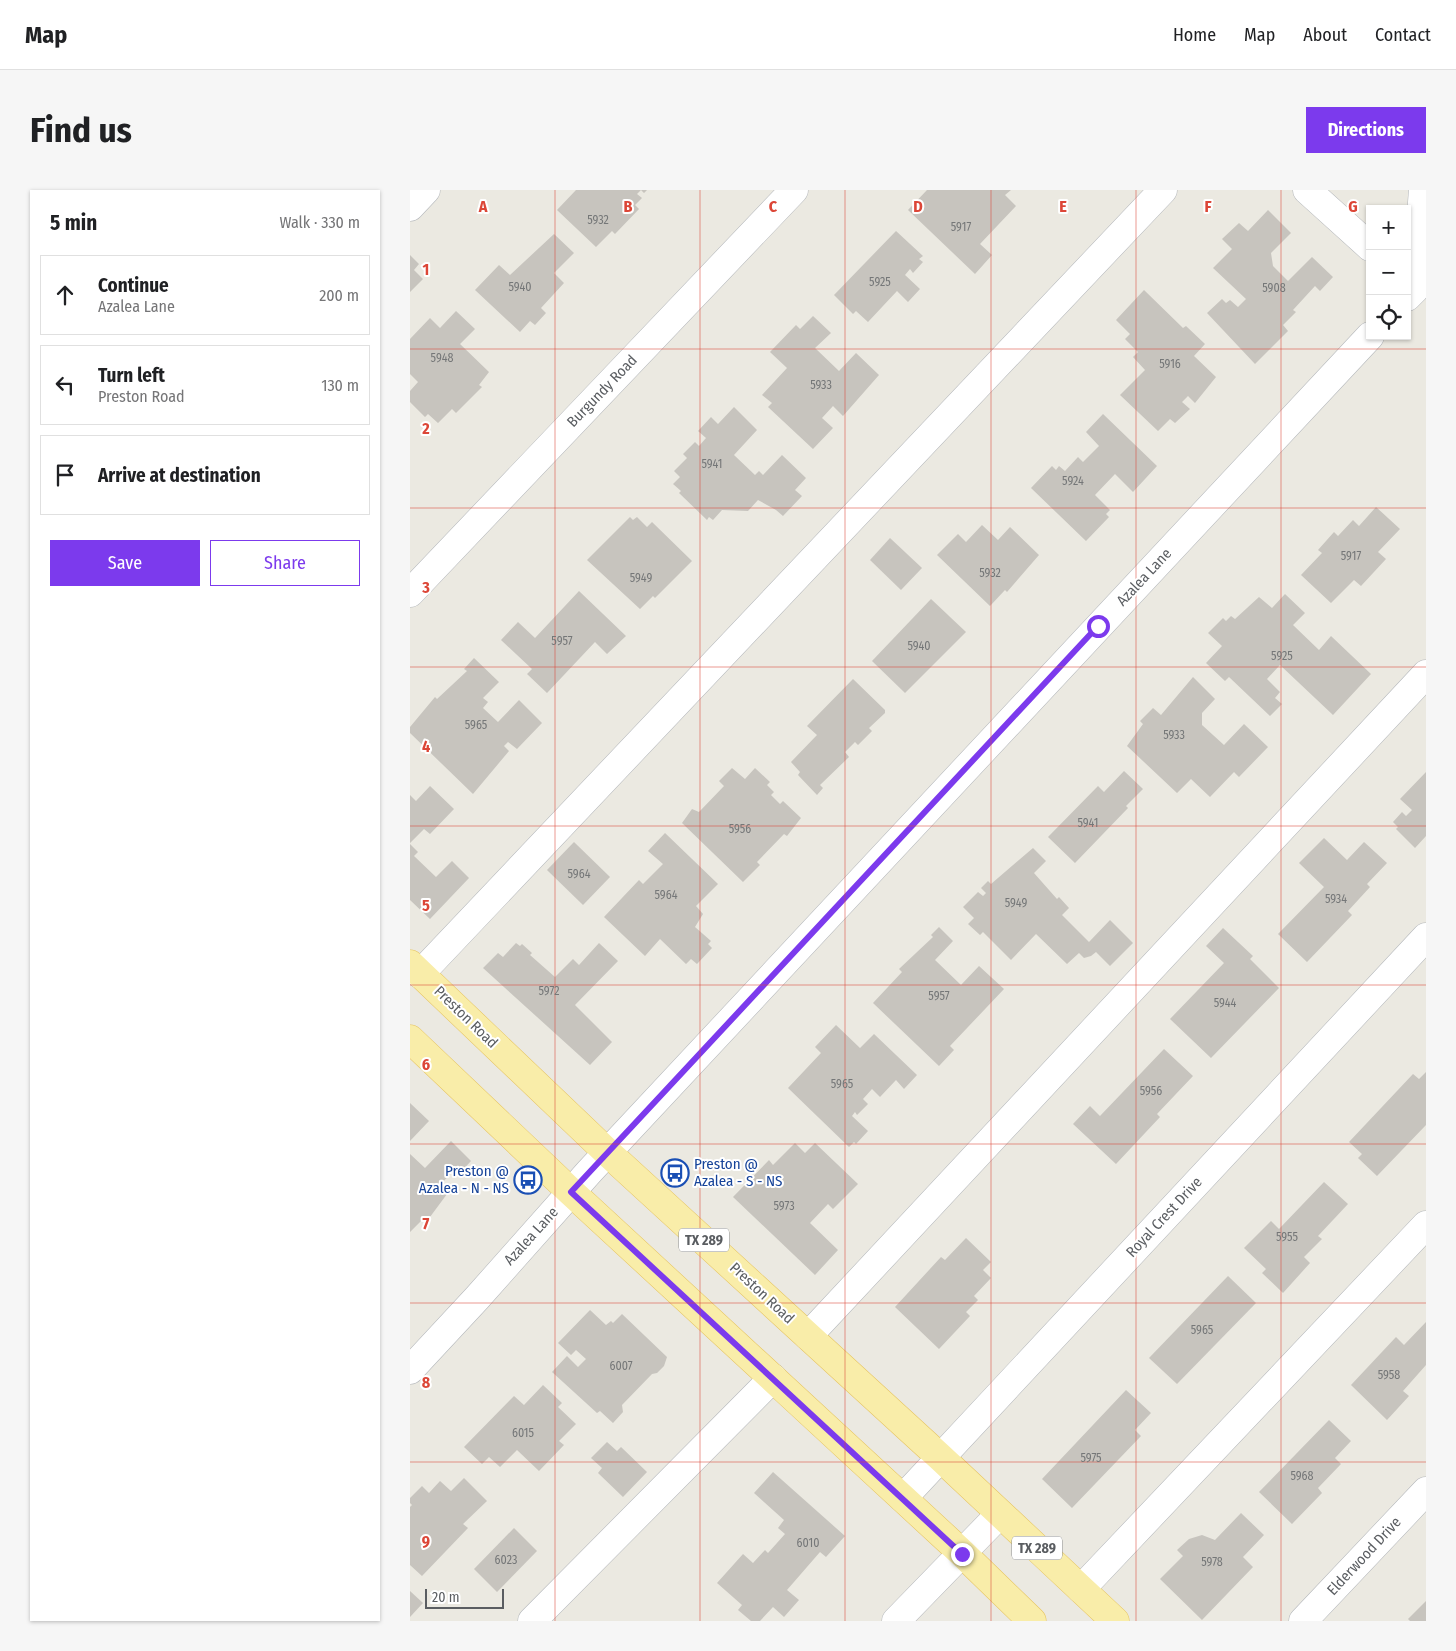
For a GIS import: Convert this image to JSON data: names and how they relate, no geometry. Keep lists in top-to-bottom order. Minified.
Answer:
{"streets":{"main road":["Preston Road","TX 289"],"street":["Burgundy Road","Azalea Lane","Royal Crest Drive","Elderwood Drive"]},"crossings":[["Azalea Lane","Preston Road"],["Preston Road","Royal Crest Drive"]],"places":{"bus stop":["Preston @ Azalea - S - NS","Preston @ Azalea - N - NS"]},"house_numbers":["5932","5917","5925","5940","5908","5948","5916","5933","5941","5924","5917","5932","5949","5957","5940","5925","5965","5933","5941","5956","5964","5964","5934","5949","5972","5957","5944","5965","5956","5973","5955","5965","6007","5958","6015","5975","5968","6010","6023","5978"],"scale_bar":"20 m","page":{"header":"Map","nav":["Home","Map","About","Contact"],"buttons":["Directions",["Save","Share"]],"title":"Find us","heading":["5 min","Walk · 330 m"],"map_buttons":["+","−"],"list":[["Continue","Azalea Lane","200 m"],["Turn left","Preston Road","130 m"],"Arrive at destination"],"scale":"20 m"},"grid":{"columns":["A","B","C","D","E","F","G"],"rows":["1","2","3","4","5","6","7","8","9"]}}
